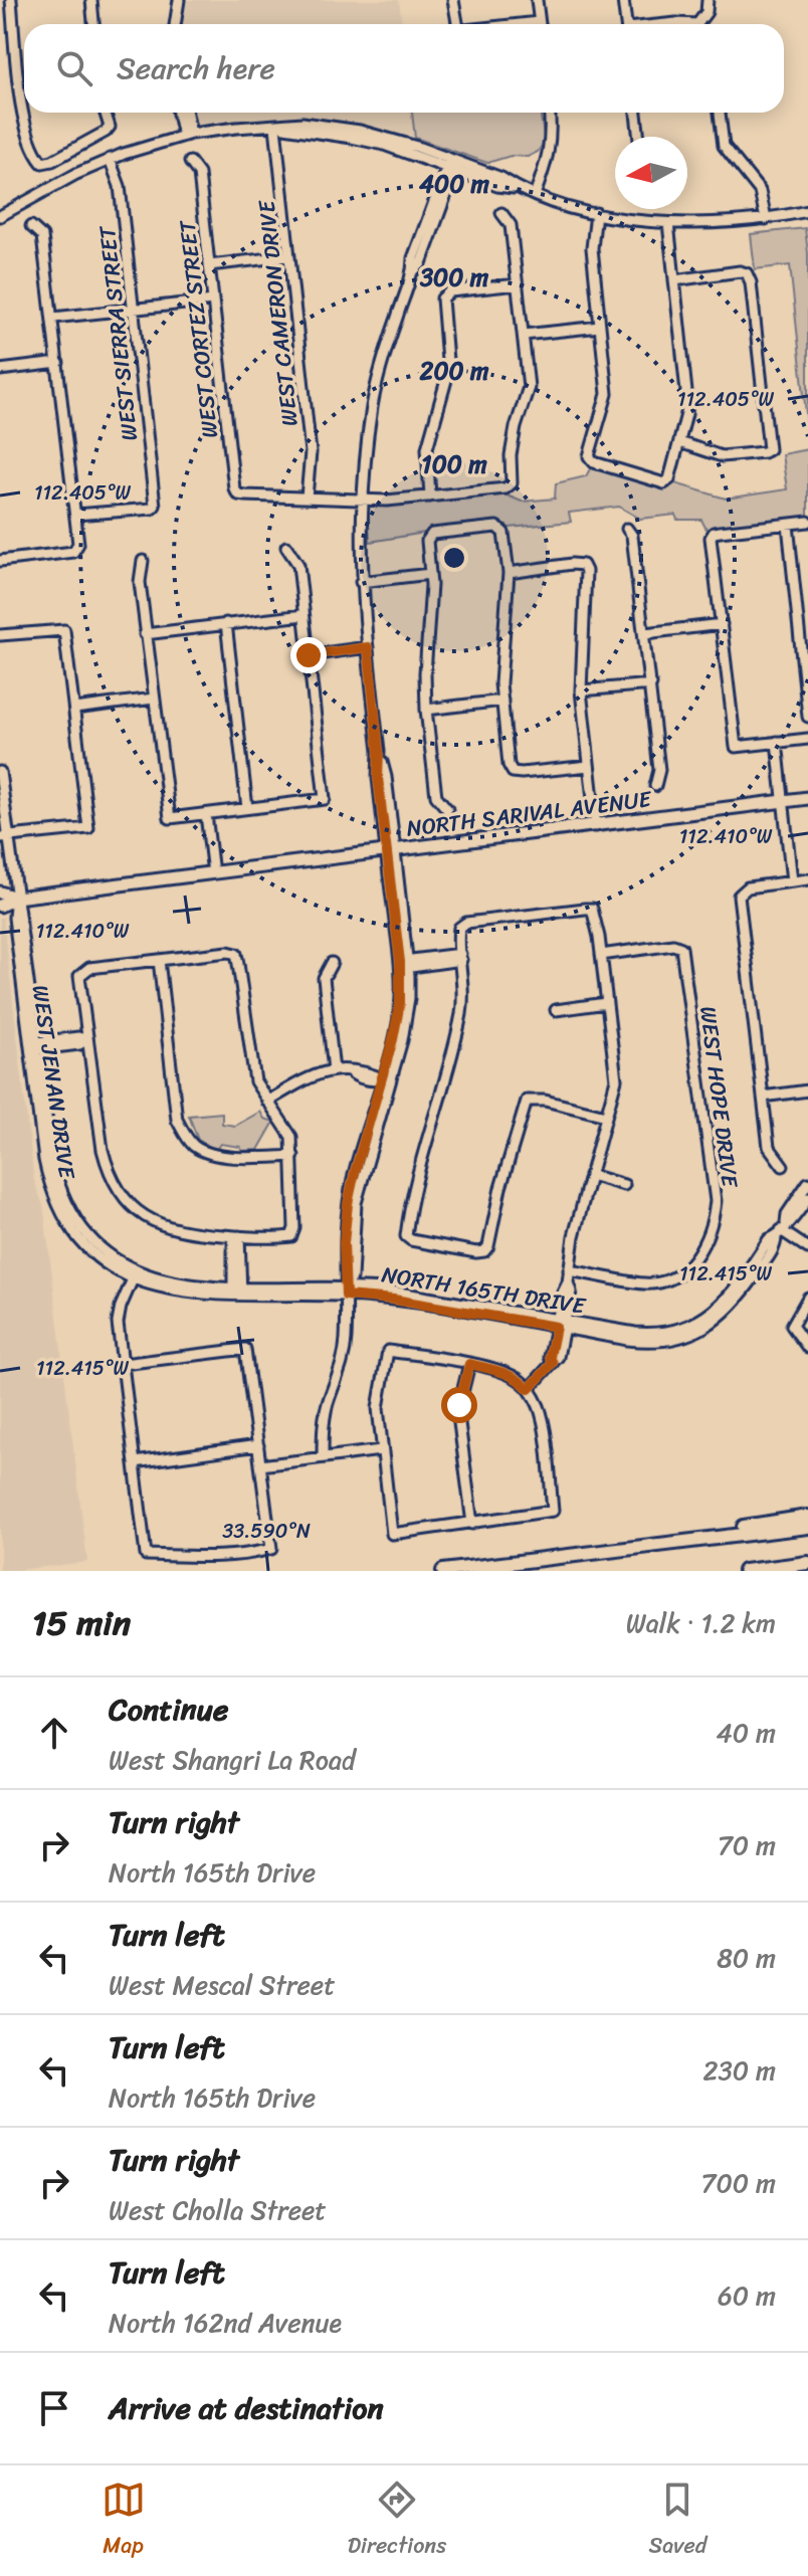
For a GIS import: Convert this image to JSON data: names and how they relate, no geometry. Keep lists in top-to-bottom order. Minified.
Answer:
{"streets":{"main road":["NORTH SARIVAL AVENUE"],"street":["WEST CAMERON DRIVE","WEST CORTEZ STREET","WEST SIERRA STREET","WEST JENAN DRIVE","WEST HOPE DRIVE","NORTH 165TH DRIVE"]},"crossings":[["WEST CAMERON DRIVE","WEST CORTEZ STREET"],["NORTH SARIVAL AVENUE","WEST JENAN DRIVE"],["WEST JENAN DRIVE","NORTH 165TH DRIVE"]],"north":"left","page":{"search":"Search here","heading":["15 min","Walk · 1.2 km"],"list":[["Continue","West Shangri La Road","40 m"],["Turn right","North 165th Drive","70 m"],["Turn left","West Mescal Street","80 m"],["Turn left","North 165th Drive","230 m"],["Turn right","West Cholla Street","700 m"],["Turn left","North 162nd Avenue","60 m"],"Arrive at destination"],"nav":["Map","Directions","Saved"]},"coordinates":["112.405°W","112.410°W","112.415°W","33.590°N"],"rings":["400 m","300 m","200 m","100 m"]}
